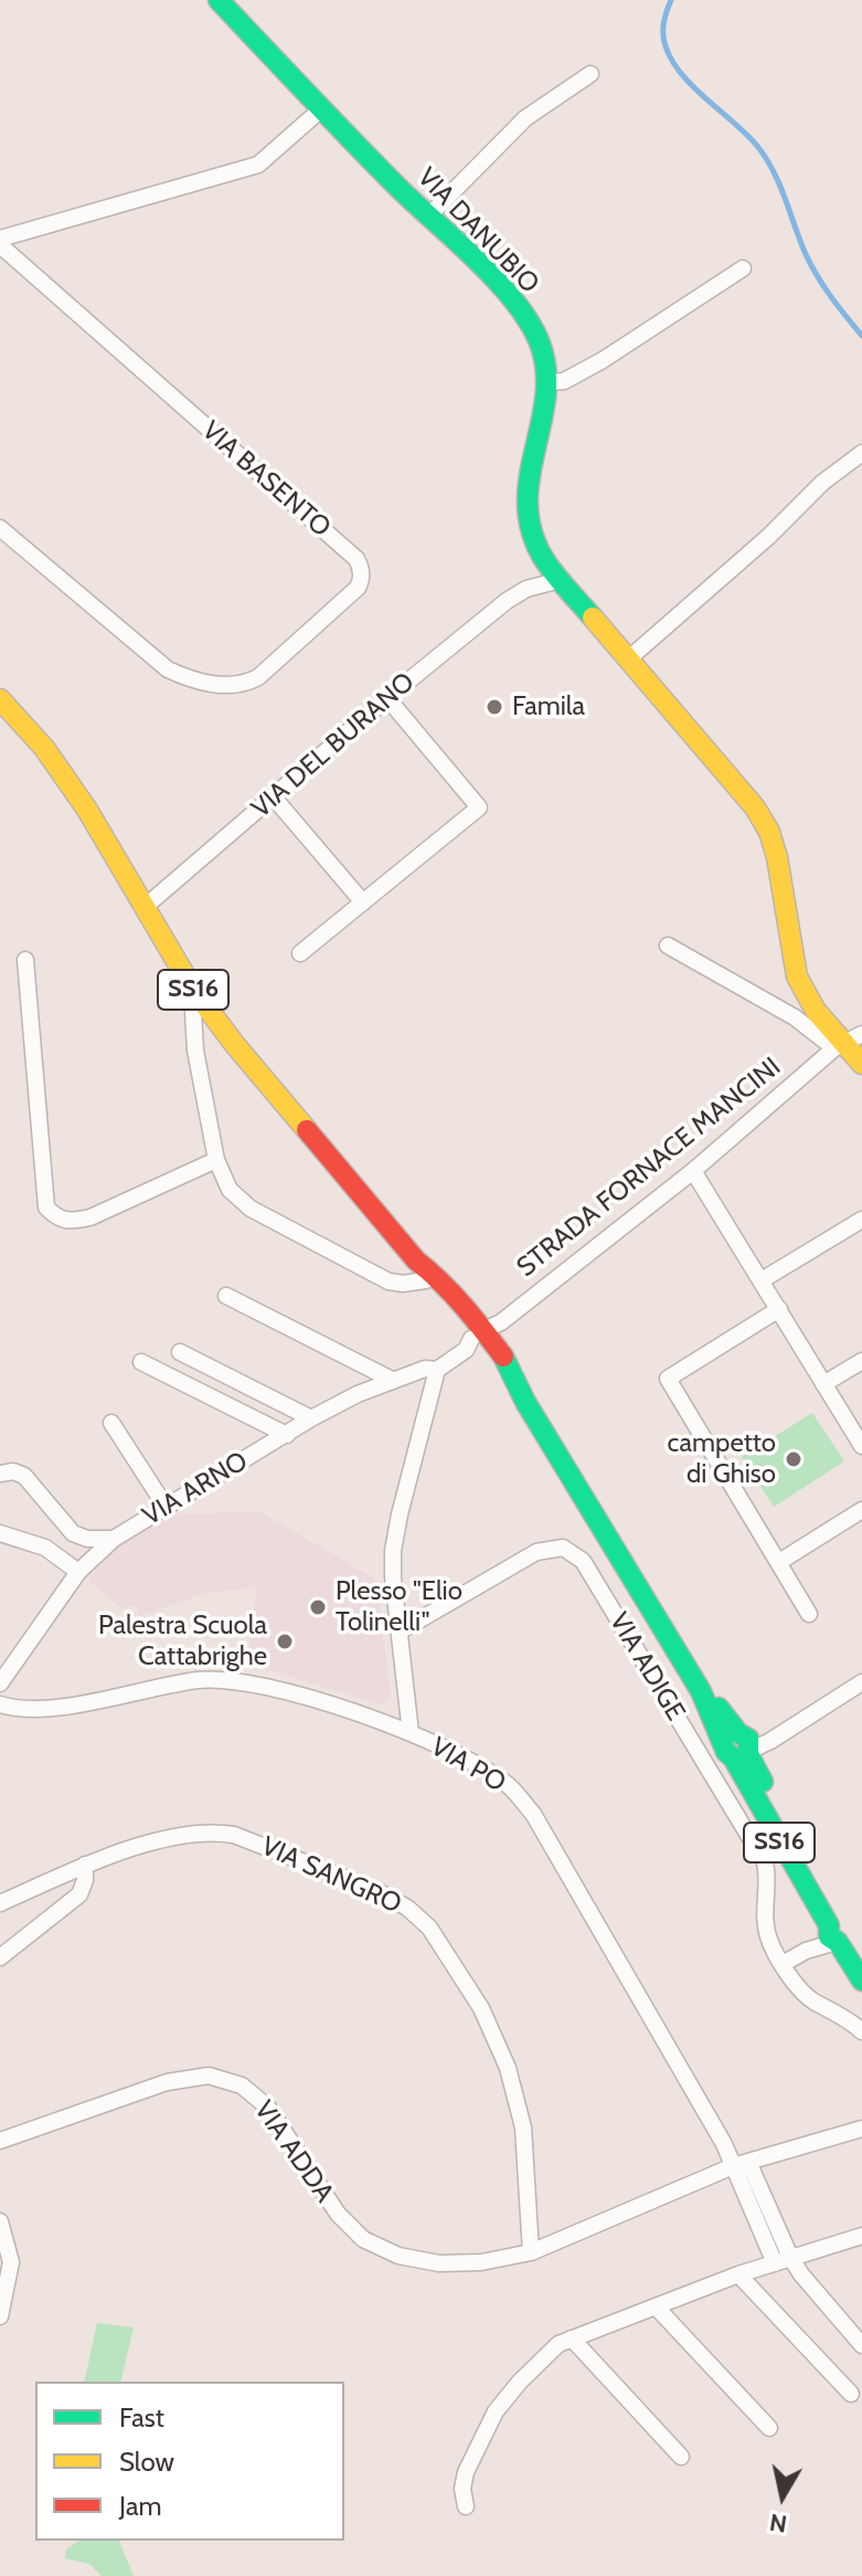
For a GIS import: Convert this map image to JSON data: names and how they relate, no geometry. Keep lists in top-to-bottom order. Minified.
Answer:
{"streets":{"main road":["VIA DANUBIO","SS16"],"street":["VIA BASENTO","VIA DEL BURANO","STRADA FORNACE MANCINI","VIA ARNO","VIA ADIGE","VIA PO","VIA SANGRO","VIA ADDA"]},"crossings":[["VIA DANUBIO","STRADA FORNACE MANCINI"],["VIA DEL BURANO","SS16"],["SS16","STRADA FORNACE MANCINI"],["VIA PO","VIA ADDA"],["VIA SANGRO","VIA ADDA"]],"places":["Famila","campetto di Ghiso","Plesso \"Elio Tolinelli\"","Palestra Scuola Cattabrighe"],"legend":["Fast","Slow","Jam"],"north":"bottom"}
